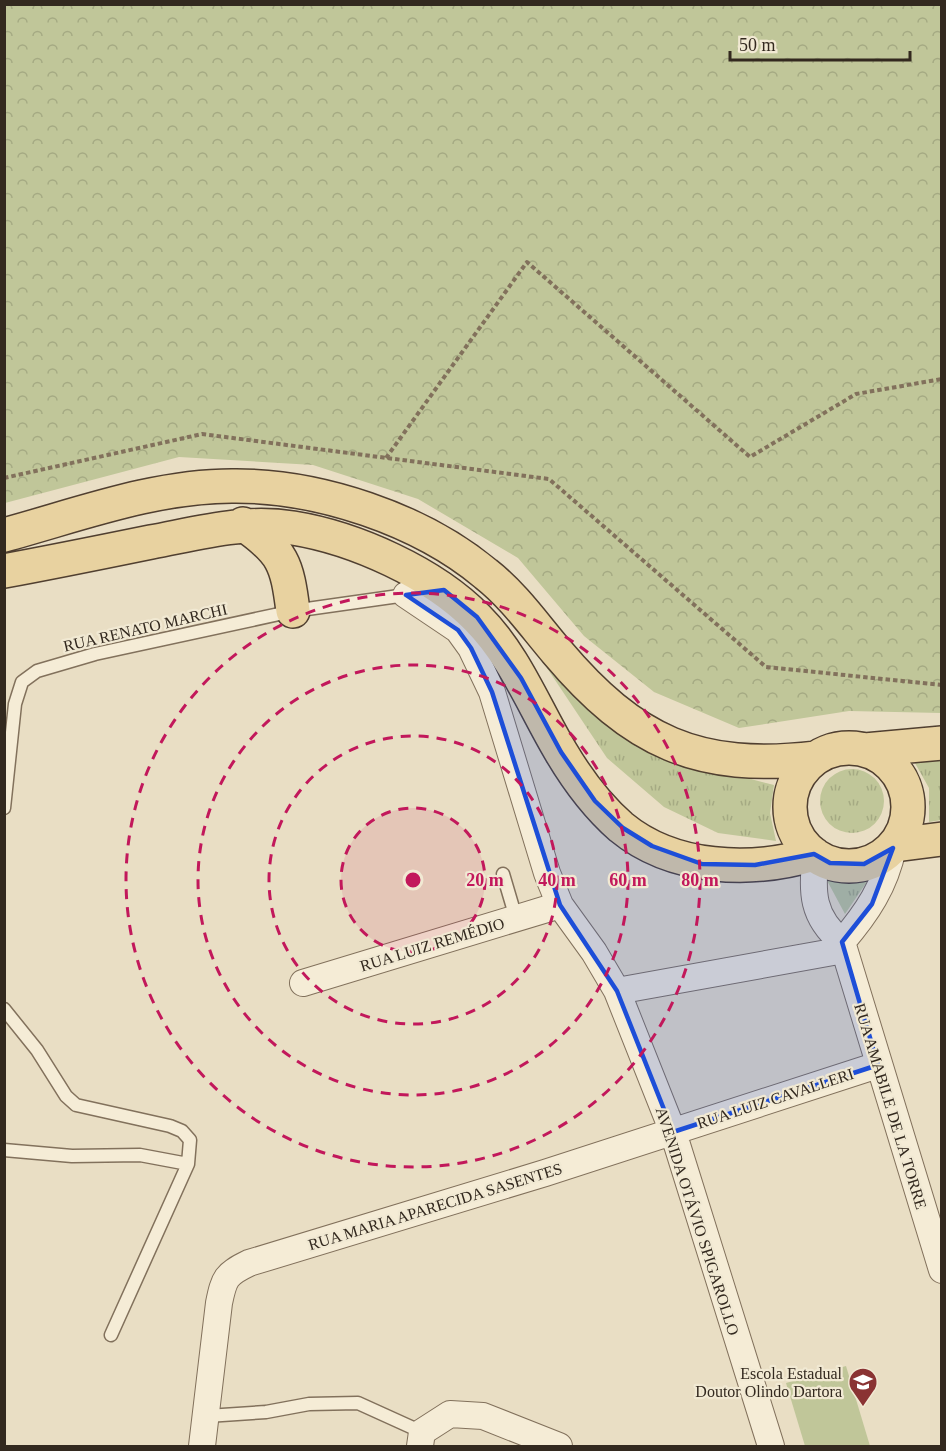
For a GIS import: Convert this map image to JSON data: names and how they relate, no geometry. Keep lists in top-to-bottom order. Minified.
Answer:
{"streets":{"street":["RUA LUIZ REMÉDIO","RUA LUIZ CAVALLERI","RUA AMABILE DE LA TORRE","RUA MARIA APARECIDA SASENTES","AVENIDA OTÁVIO SPIGAROLLO"],"lane":["RUA RENATO MARCHI"]},"crossings":[["RUA RENATO MARCHI","AVENIDA OTÁVIO SPIGAROLLO"],["RUA LUIZ REMÉDIO","AVENIDA OTÁVIO SPIGAROLLO"],["RUA LUIZ CAVALLERI","RUA AMABILE DE LA TORRE"],["RUA LUIZ CAVALLERI","RUA MARIA APARECIDA SASENTES"],["RUA LUIZ CAVALLERI","AVENIDA OTÁVIO SPIGAROLLO"],["RUA MARIA APARECIDA SASENTES","AVENIDA OTÁVIO SPIGAROLLO"]],"places":{"school or university":["Escola Estadual Doutor Olindo Dartora"]},"scale_bar":"50 m","rings":["20 m","40 m","60 m","80 m"]}
